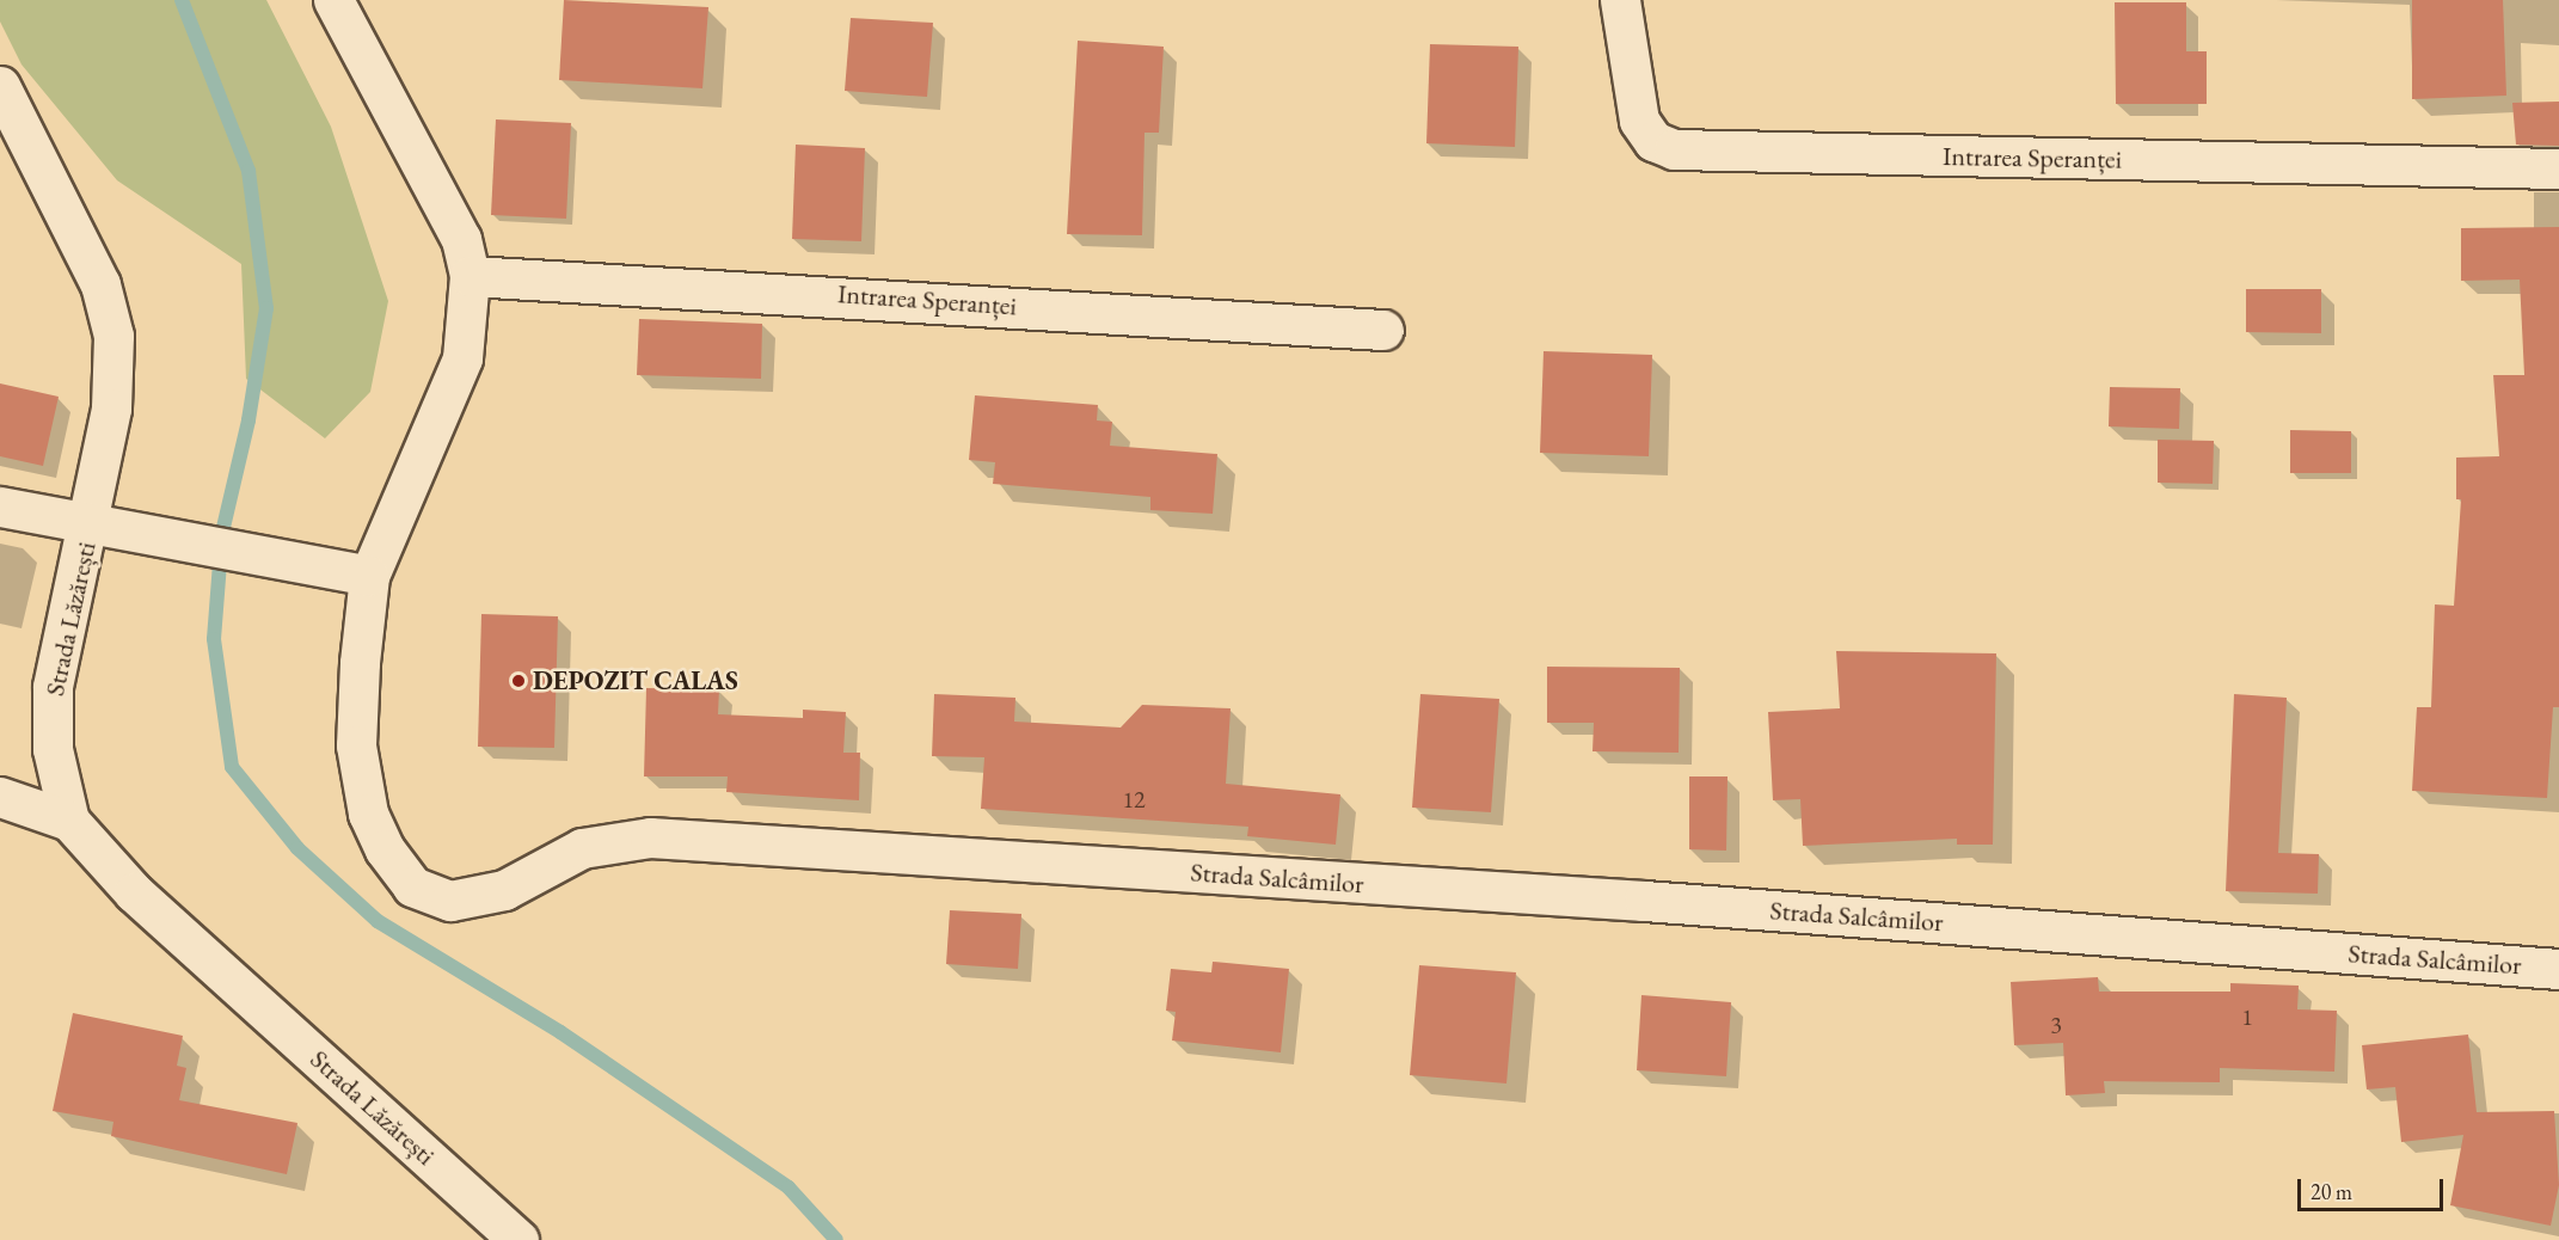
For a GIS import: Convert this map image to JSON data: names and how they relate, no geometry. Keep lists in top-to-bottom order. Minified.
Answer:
{"streets":{"street":["Intrarea Speranței","Strada Lăzărești","Strada Salcâmilor"]},"places":["DEPOZIT CALAS"],"house_numbers":["12","1","3"],"scale_bar":"20 m"}
